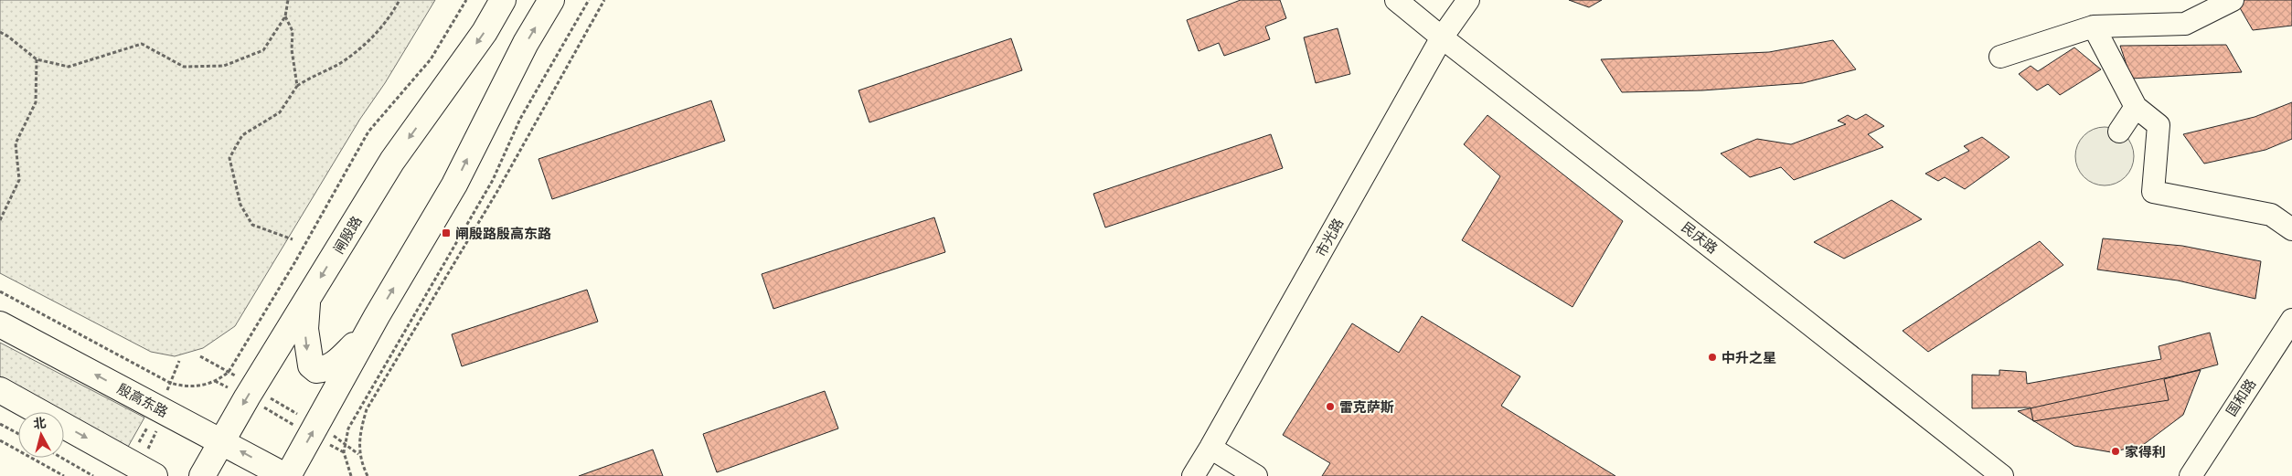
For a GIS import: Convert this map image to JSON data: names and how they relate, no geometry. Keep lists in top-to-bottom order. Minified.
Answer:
{"streets":{"main road":["闸殷路","殷高东路"],"street":["市光路","民庆路","国和路"]},"crossings":[["闸殷路","殷高东路"],["市光路","民庆路"]],"places":{"transit":["闸殷路殷高东路"],"other":["中升之星","雷克萨斯","家得利"]},"north":"top"}
